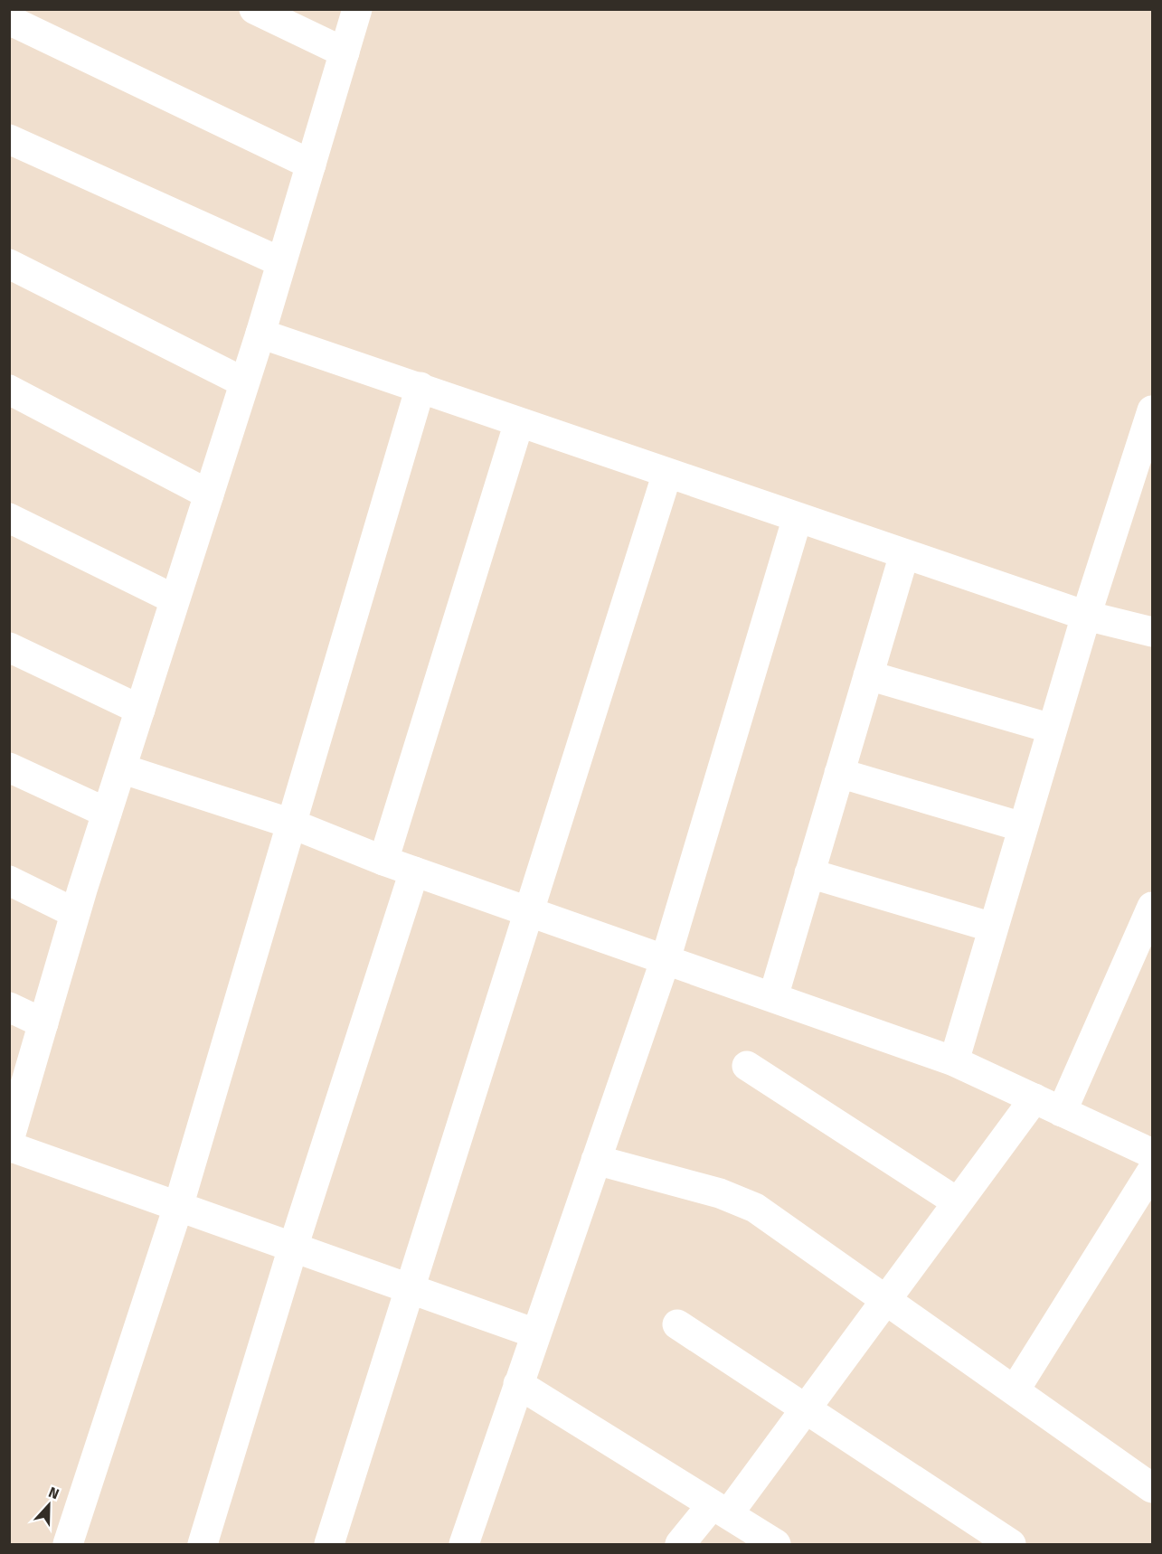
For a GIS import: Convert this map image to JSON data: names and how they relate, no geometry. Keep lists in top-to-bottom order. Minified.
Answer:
{"north":"top"}
